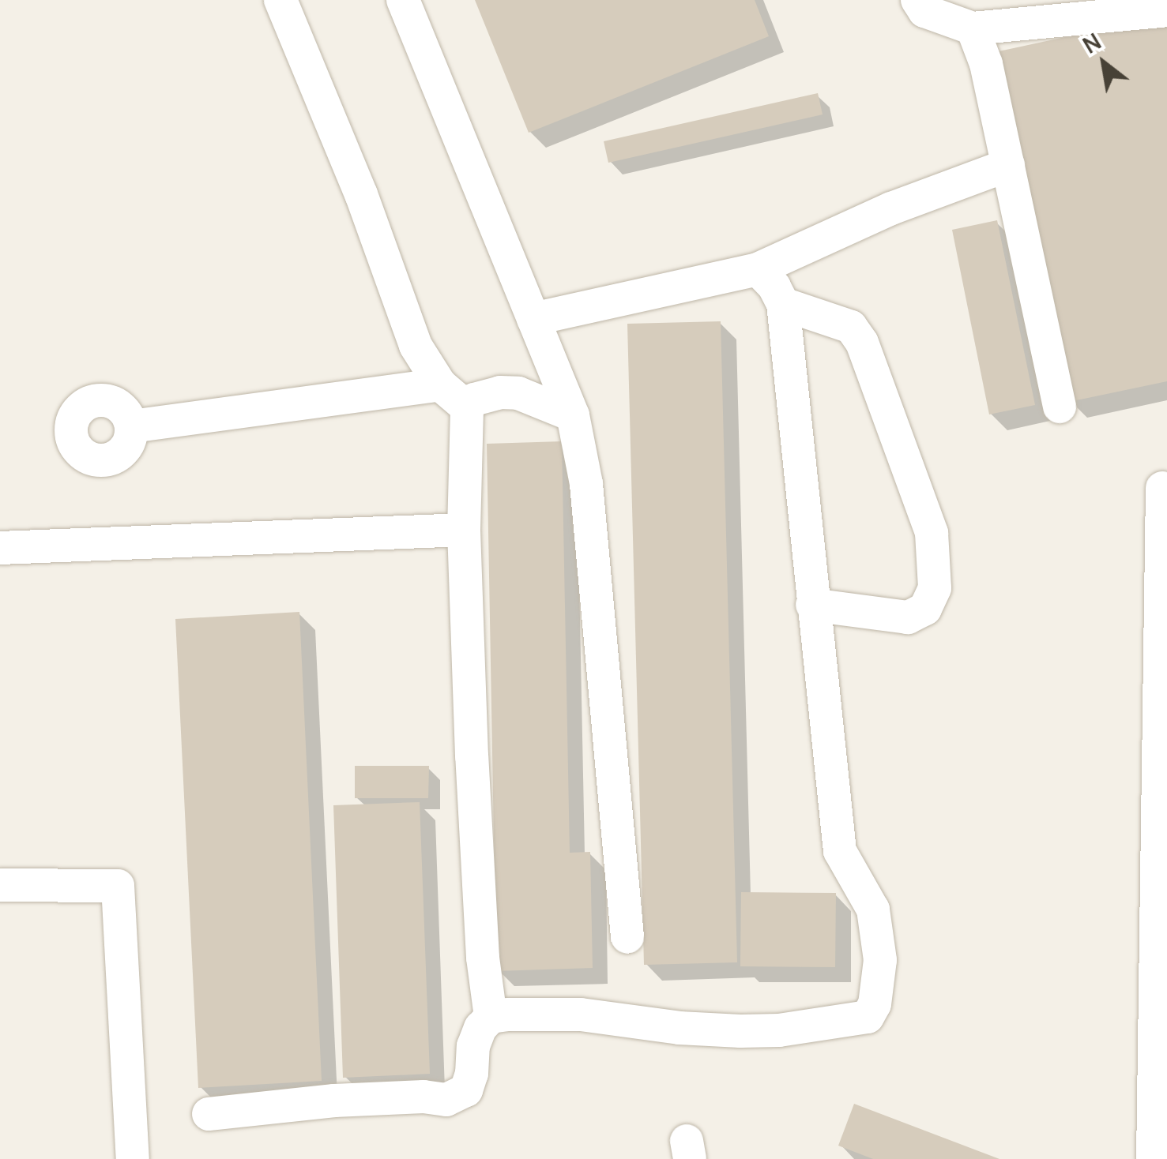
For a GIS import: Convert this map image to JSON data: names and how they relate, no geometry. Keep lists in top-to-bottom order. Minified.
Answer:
{"north":"top left"}
